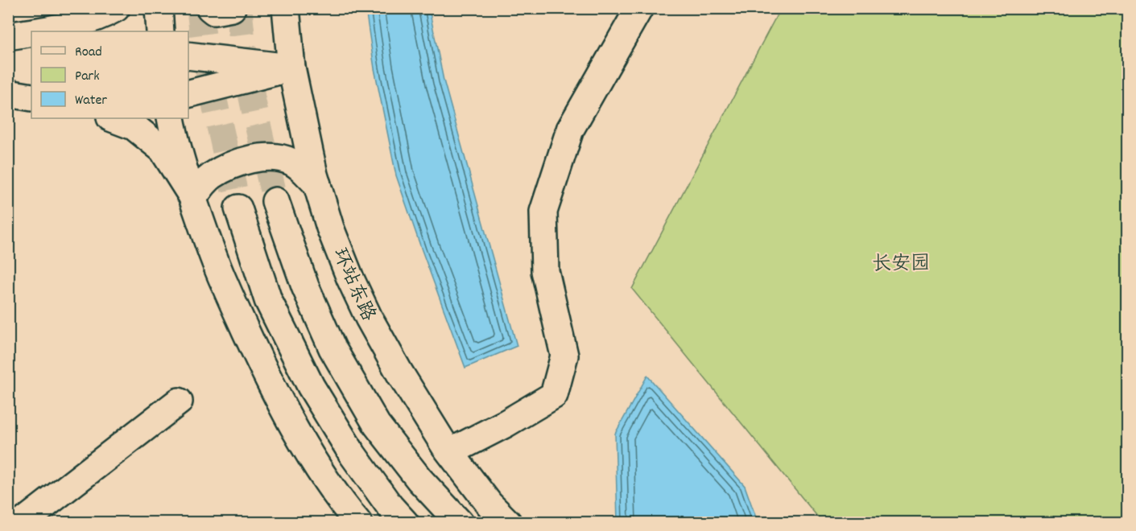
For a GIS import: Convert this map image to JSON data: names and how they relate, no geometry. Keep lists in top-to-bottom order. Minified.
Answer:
{"streets":{"street":["环站东路"]},"parks":["长安园"],"legend":["Road","Park","Water"]}
